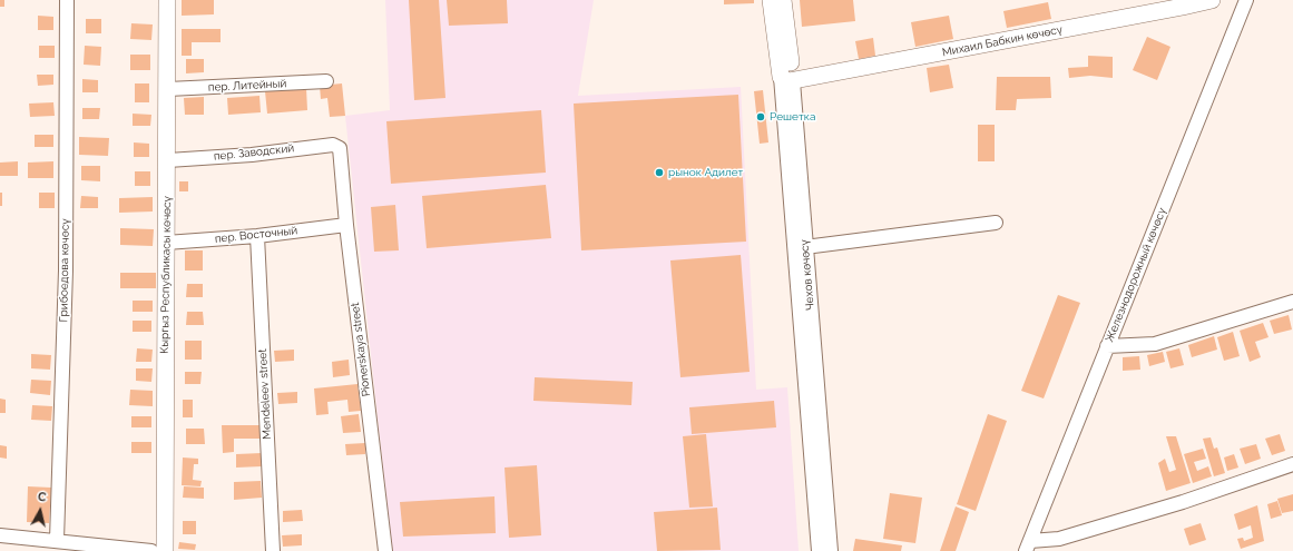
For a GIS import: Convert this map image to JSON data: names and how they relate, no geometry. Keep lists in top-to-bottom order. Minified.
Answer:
{"streets":{"main road":["Михаил Бабкин көчөсү","Кыргыз Республикасы көчөсү","Чехов көчөсү"],"street":["пер. Литейный","пер. Заводский","пер. Восточный","Грибоедова көчөсү","Железнодорожный көчөсү","Pionerskaya street","Mendeleev street"]},"crossings":[["Михаил Бабкин көчөсү","Чехов көчөсү"],["пер. Литейный","Кыргыз Республикасы көчөсү"],["пер. Заводский","Кыргыз Республикасы көчөсү"],["пер. Заводский","Pionerskaya street"],["пер. Восточный","Кыргыз Республикасы көчөсү"],["пер. Восточный","Pionerskaya street"],["пер. Восточный","Mendeleev street"]],"places":["Решетка","рынок Адилет"],"north":"top"}
